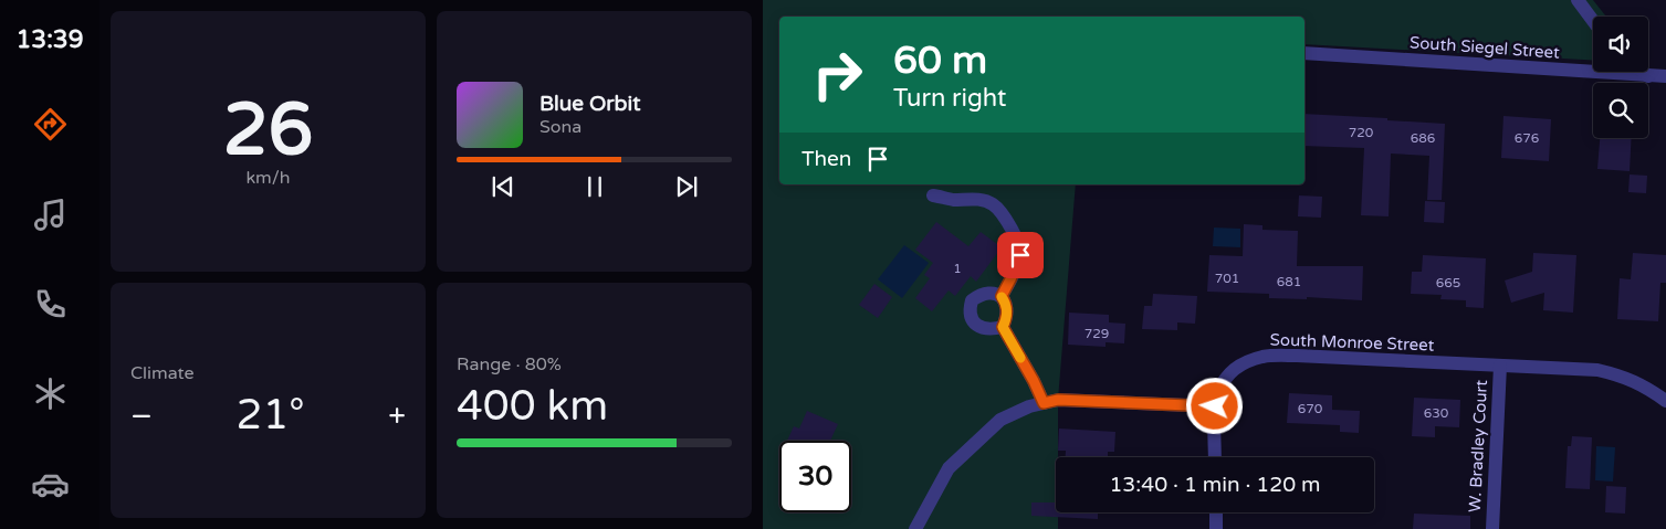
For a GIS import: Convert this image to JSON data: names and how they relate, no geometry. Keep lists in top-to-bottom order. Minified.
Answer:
{"streets":{"street":["South Siegel Street","South Monroe Street","W. Bradley Court"]},"crossings":[["South Monroe Street","W. Bradley Court"]],"house_numbers":["720","686","676","1","701","681","665","729","670","630"],"page":{"tabs":"13:39","tile":[["26","km/h"],"Climate",["Range · 80%","400 km"]],"turn":["60 m","Turn right"],"song":["Blue Orbit","Sona"],"then":"Then","heat":["−","21°","+"],"limit":"30","trip":"13:40 · 1 min · 120 m"}}
